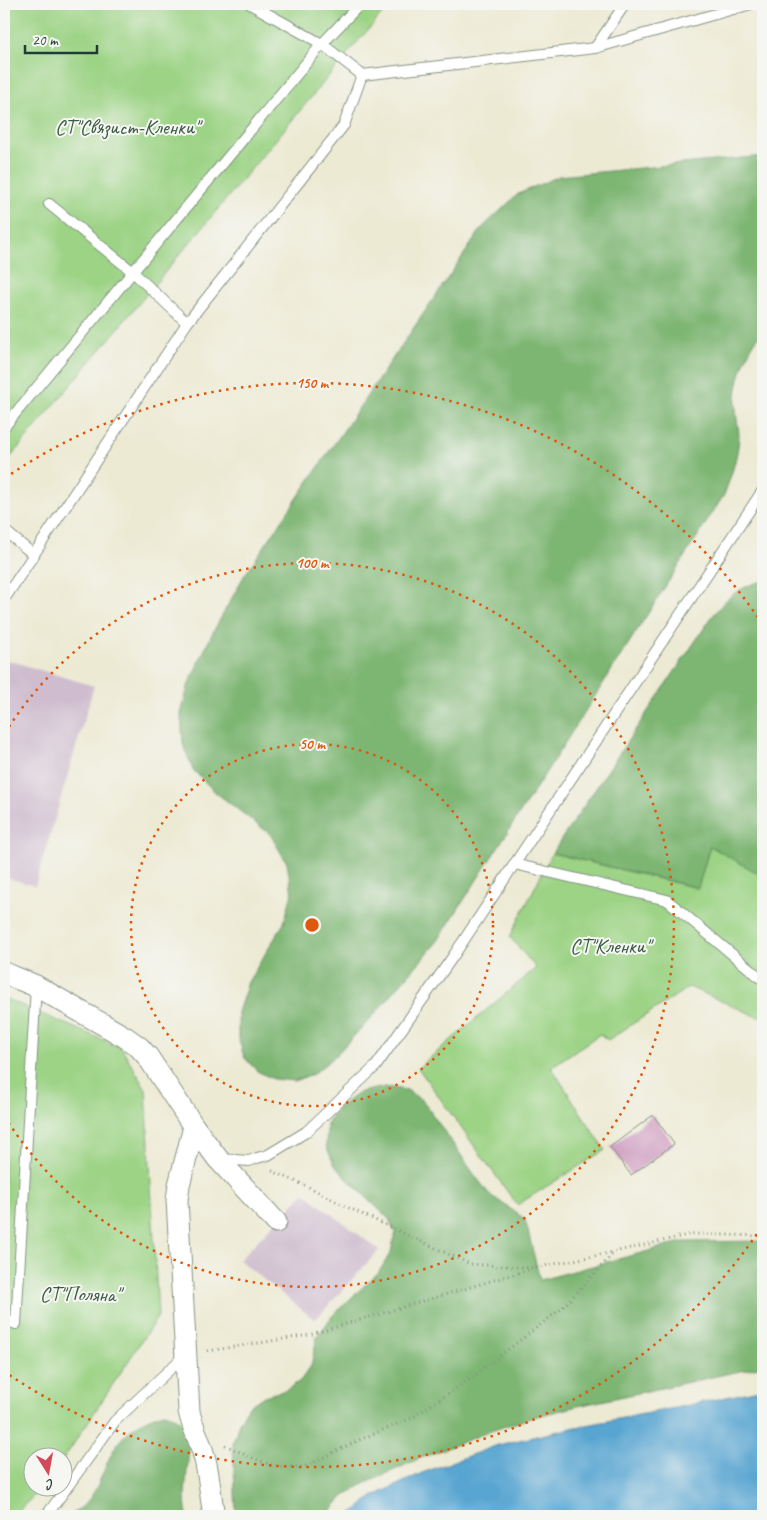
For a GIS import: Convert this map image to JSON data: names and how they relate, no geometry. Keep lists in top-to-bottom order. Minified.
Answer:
{"parks":["СТ\"Связист-Кленки\"","СТ\"Кленки\"","СТ\"Поляна\""],"scale_bar":"20 m","north":"bottom","rings":["150 m","100 m","50 m"]}
